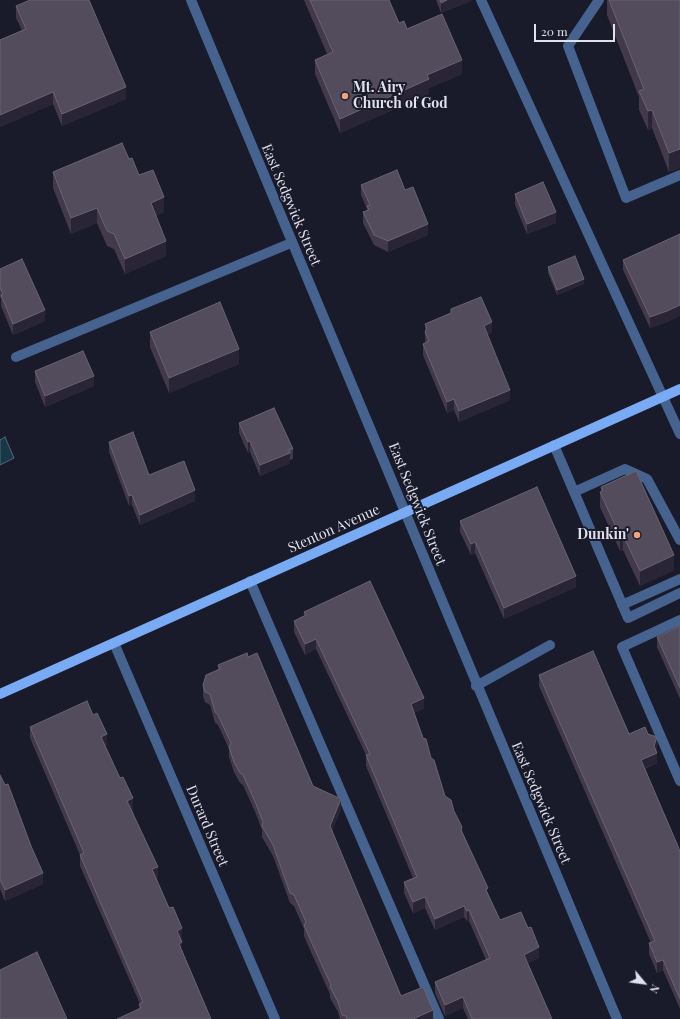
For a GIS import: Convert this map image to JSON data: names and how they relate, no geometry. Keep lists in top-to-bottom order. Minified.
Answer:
{"streets":{"main road":["Stenton Avenue"],"street":["East Sedgwick Street","Durard Street"]},"crossings":[["East Sedgwick Street","Stenton Avenue"],["Stenton Avenue","Durard Street"]],"places":["Mt. Airy Church of God","Dunkin'"],"scale_bar":"20 m","north":"bottom right"}
